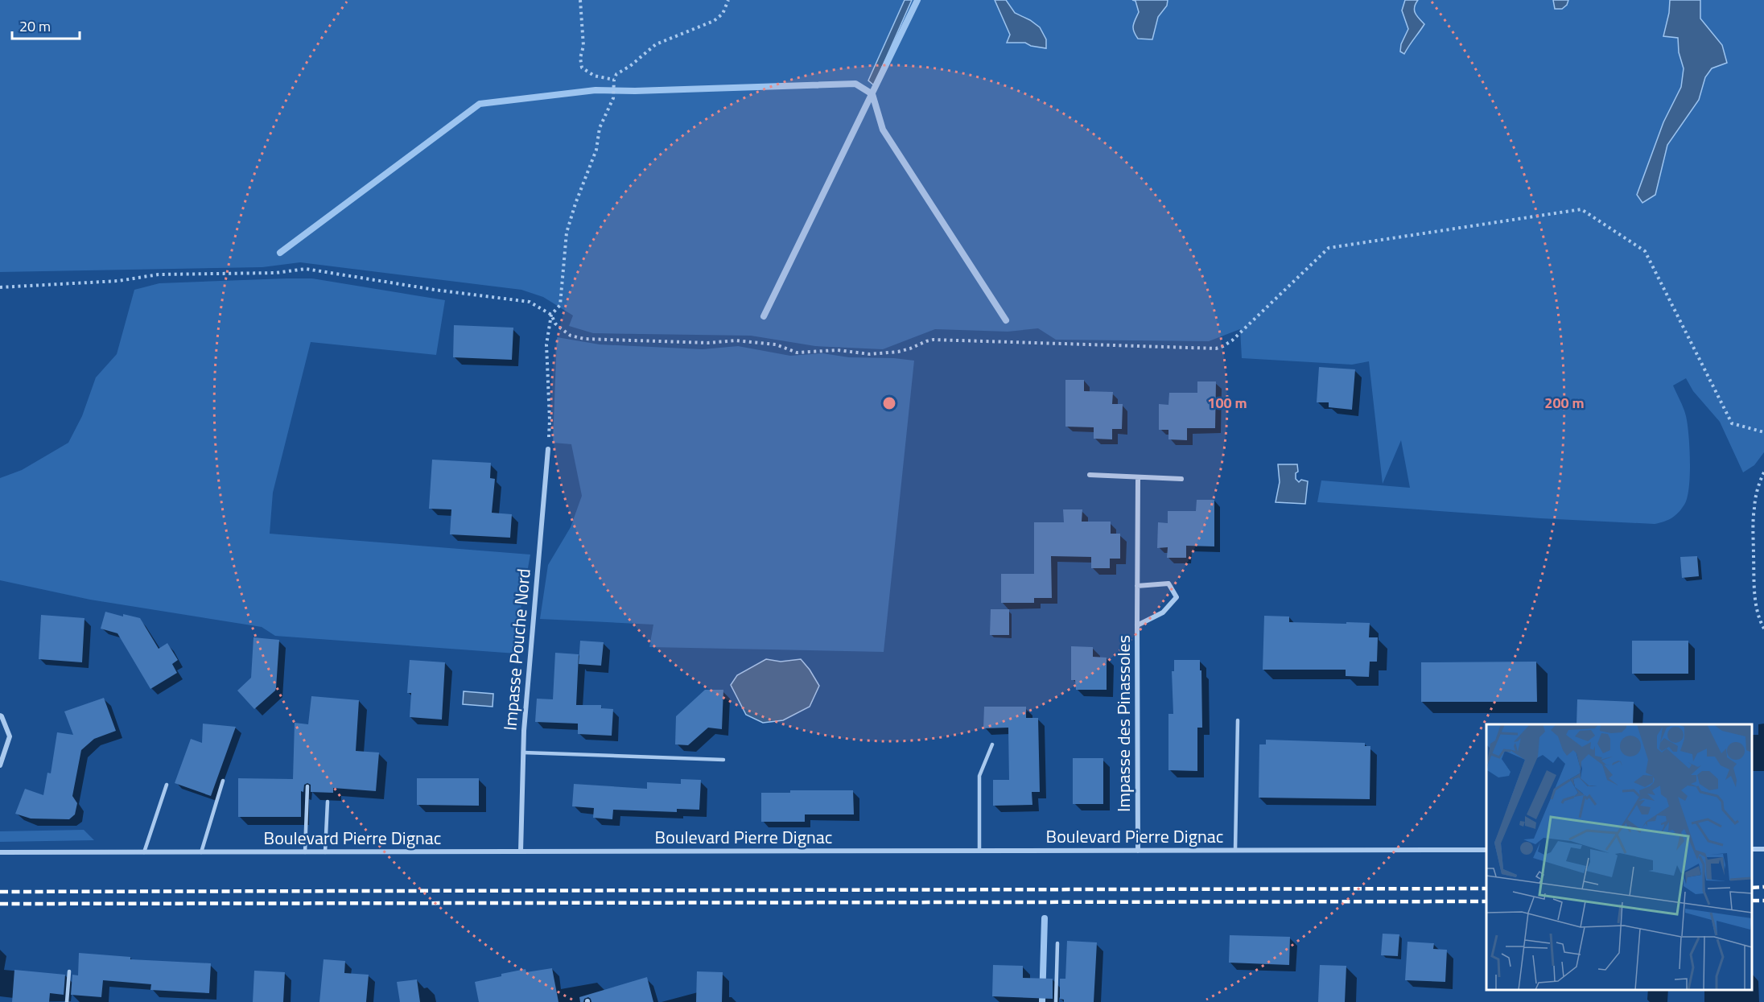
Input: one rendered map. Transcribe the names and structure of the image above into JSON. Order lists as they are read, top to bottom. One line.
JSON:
{"streets":{"street":["Impasse Pouche Nord","Impasse des Pinassoles","Boulevard Pierre Dignac"]},"crossings":[["Impasse Pouche Nord","Boulevard Pierre Dignac"],["Impasse des Pinassoles","Boulevard Pierre Dignac"]],"scale_bar":"20 m","rings":["100 m","200 m"]}
